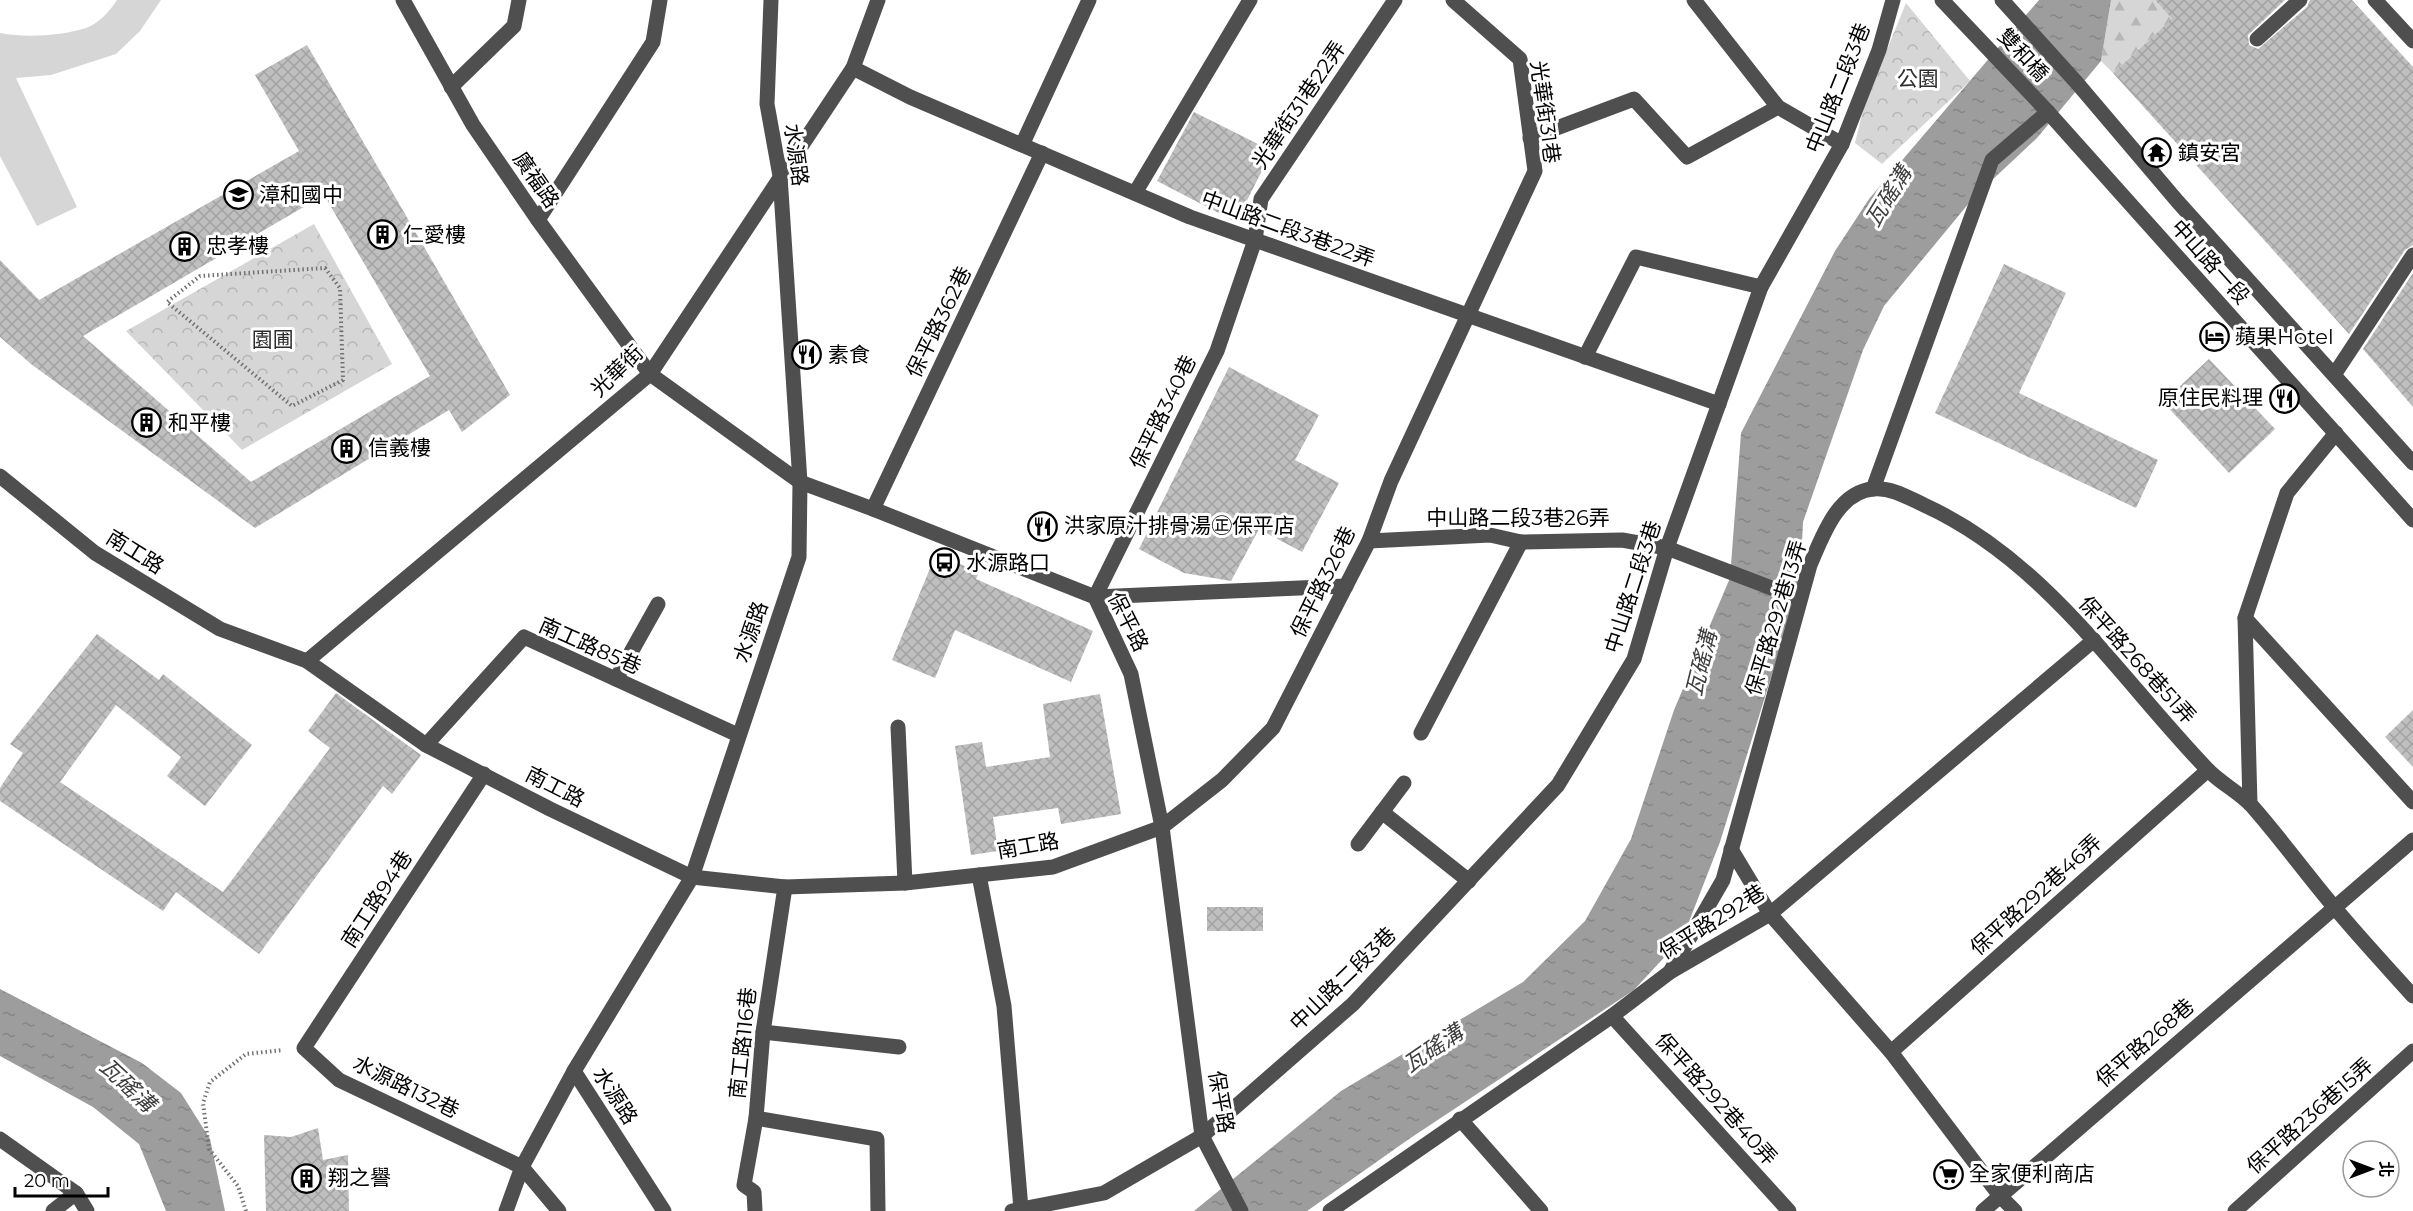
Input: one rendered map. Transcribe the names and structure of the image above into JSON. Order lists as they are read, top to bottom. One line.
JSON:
{"streets":{"street":["雙和橋","中山路二段3巷","光華街31巷22弄","光華街31巷","水源路","廣福路","中山路二段3巷22弄","中山路一段","保平路362巷","光華街","保平路340巷","中山路二段3巷26弄","南工路","保平路326巷","保平路292巷13弄","保平路","南工路85巷","保平路268巷51弄","保平路292巷46弄","南工路94巷","保平路292巷","南工路116巷","保平路268巷","水源路132巷","保平路292巷40弄","保平路236巷15弄"]},"crossings":[["雙和橋","中山路一段"],["中山路二段3巷","中山路二段3巷22弄"],["中山路二段3巷","中山路二段3巷26弄"],["中山路二段3巷","保平路"],["光華街31巷22弄","中山路二段3巷22弄"],["光華街31巷22弄","保平路340巷"],["光華街31巷","中山路二段3巷22弄"],["光華街31巷","保平路326巷"],["水源路","光華街"],["水源路","南工路"],["水源路","保平路"],["水源路","南工路85巷"],["廣福路","光華街"],["廣福路","保平路"],["中山路二段3巷22弄","保平路362巷"],["中山路二段3巷22弄","光華街"],["中山路二段3巷22弄","保平路340巷"],["中山路二段3巷22弄","保平路326巷"],["保平路362巷","保平路"],["光華街","南工路"],["光華街","保平路"],["保平路340巷","保平路"],["中山路二段3巷26弄","保平路326巷"],["中山路二段3巷26弄","保平路292巷13弄"],["南工路","保平路326巷"],["南工路","保平路"],["南工路","南工路85巷"],["南工路","南工路94巷"],["南工路","南工路116巷"],["保平路326巷","保平路"],["保平路292巷13弄","保平路268巷51弄"],["保平路292巷13弄","保平路292巷"],["保平路268巷51弄","保平路292巷46弄"],["保平路268巷51弄","保平路292巷"],["保平路268巷51弄","保平路268巷"],["南工路94巷","水源路132巷"],["保平路292巷","保平路292巷40弄"]],"water":["瓦磘溝"],"parks":["公園","園圃"],"places":{"temple":["鎮安宮"],"school or university":["漳和國中"],"building":["仁愛樓","忠孝樓","和平樓","信義樓","翔之譽"],"hotel":["蘋果Hotel"],"restaurant":["素食","原住民料理","洪家原汁排骨湯㊣保平店"],"bus stop":["水源路口"],"supermarket":["全家便利商店"]},"scale_bar":"20 m","north":"right"}
